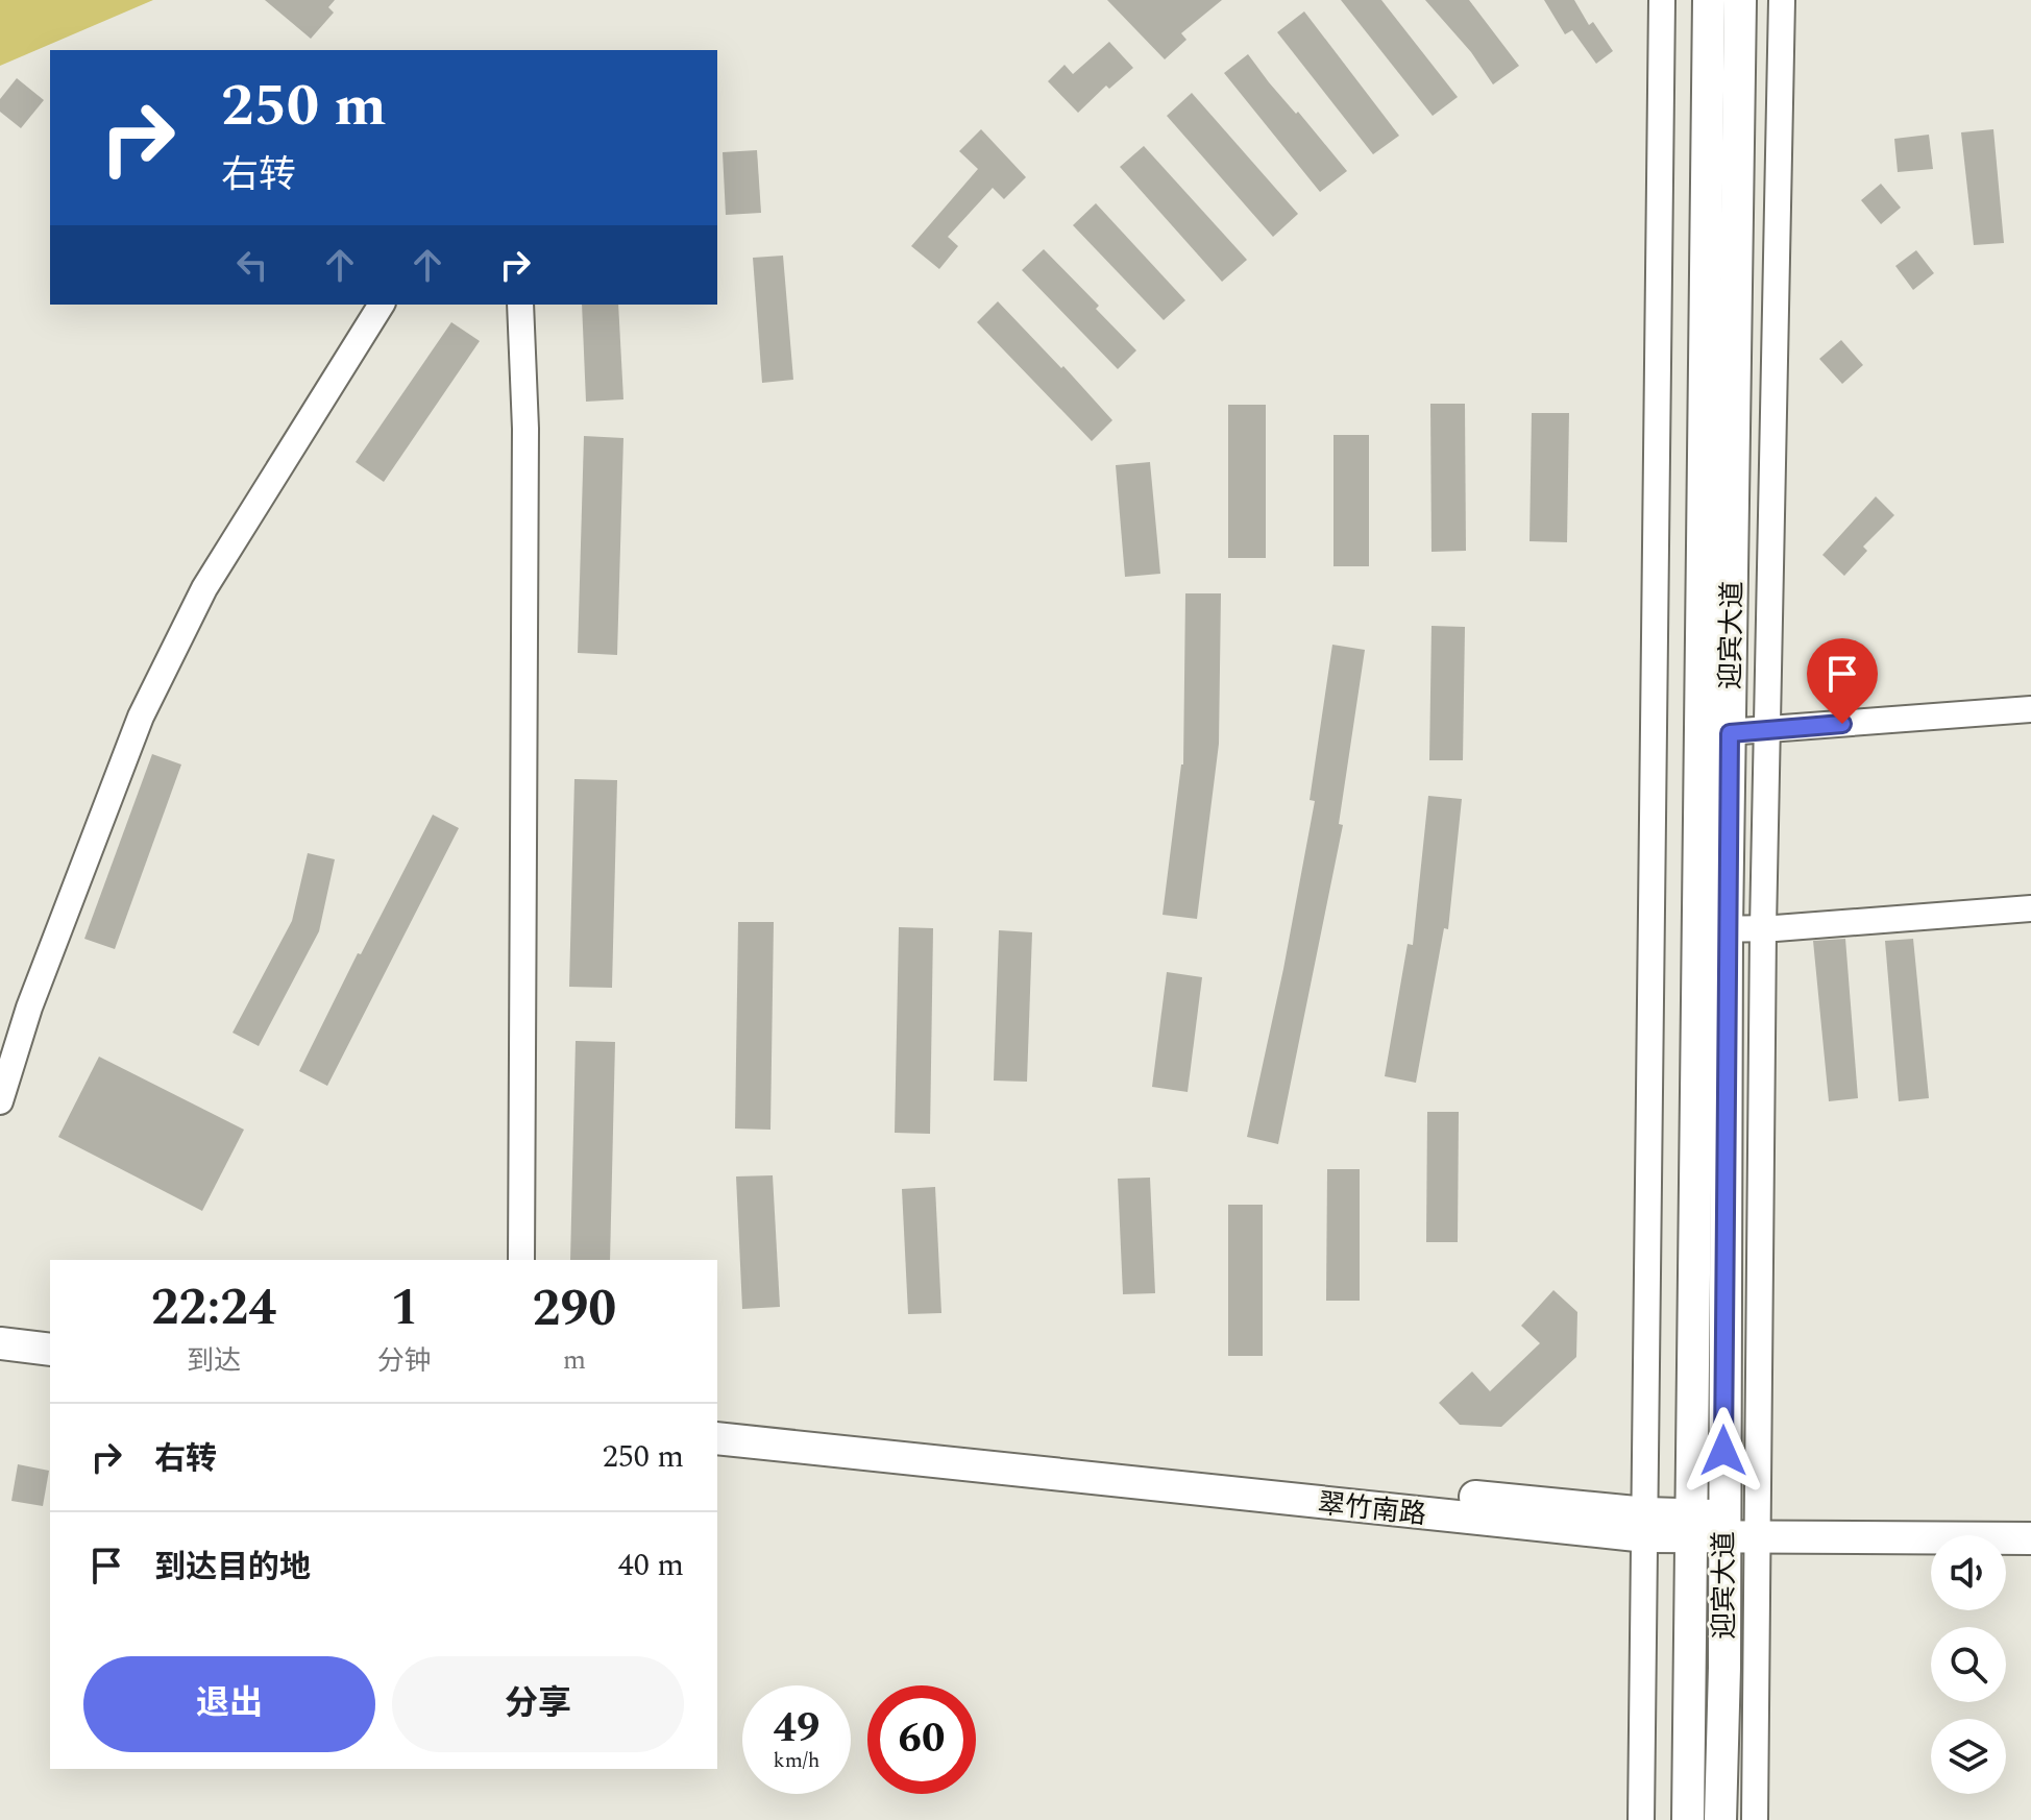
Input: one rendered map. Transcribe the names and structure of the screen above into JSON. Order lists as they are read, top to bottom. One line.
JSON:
{"streets":{"main road":["迎宾大道","翠竹南路"]},"crossings":[["迎宾大道","翠竹南路"]],"page":{"turn":["250 m","右转"],"eta":["22:24","到达","1","分钟","290","m"],"list":[{"name":"右转","value":"250 m"},{"name":"到达目的地","value":"40 m"}],"buttons":["退出","分享"],"speed":"49 km/h","limit":"60"}}
